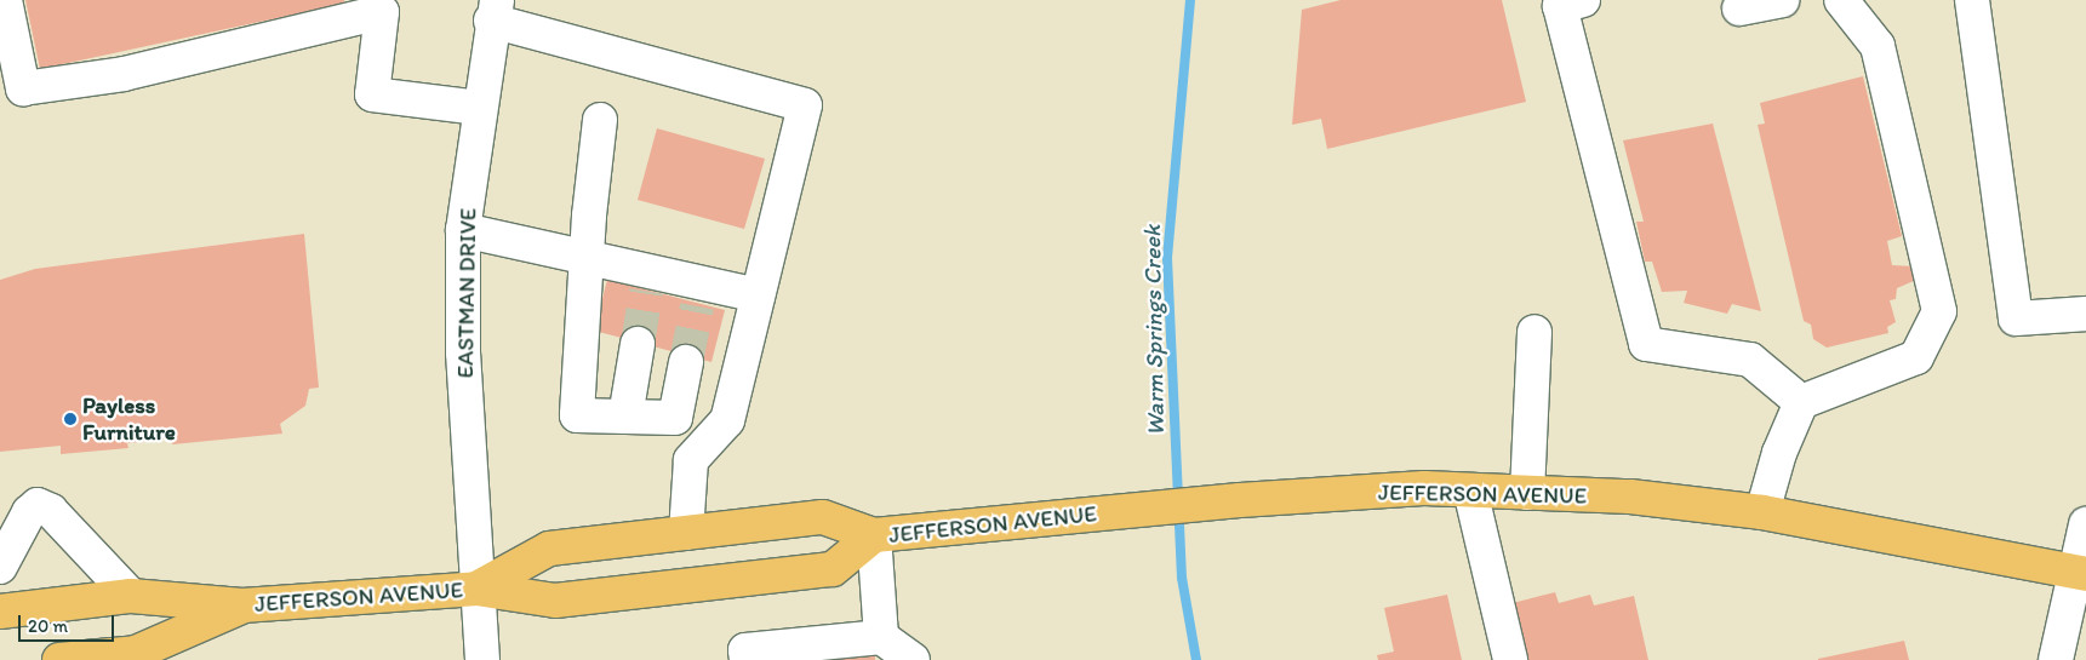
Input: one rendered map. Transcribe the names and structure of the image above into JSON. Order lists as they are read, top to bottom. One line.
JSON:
{"streets":{"main road":["JEFFERSON AVENUE"],"street":["EASTMAN DRIVE"]},"crossings":[["EASTMAN DRIVE","JEFFERSON AVENUE"]],"water":["Warm Springs Creek"],"places":["Payless Furniture"],"scale_bar":"20 m"}
